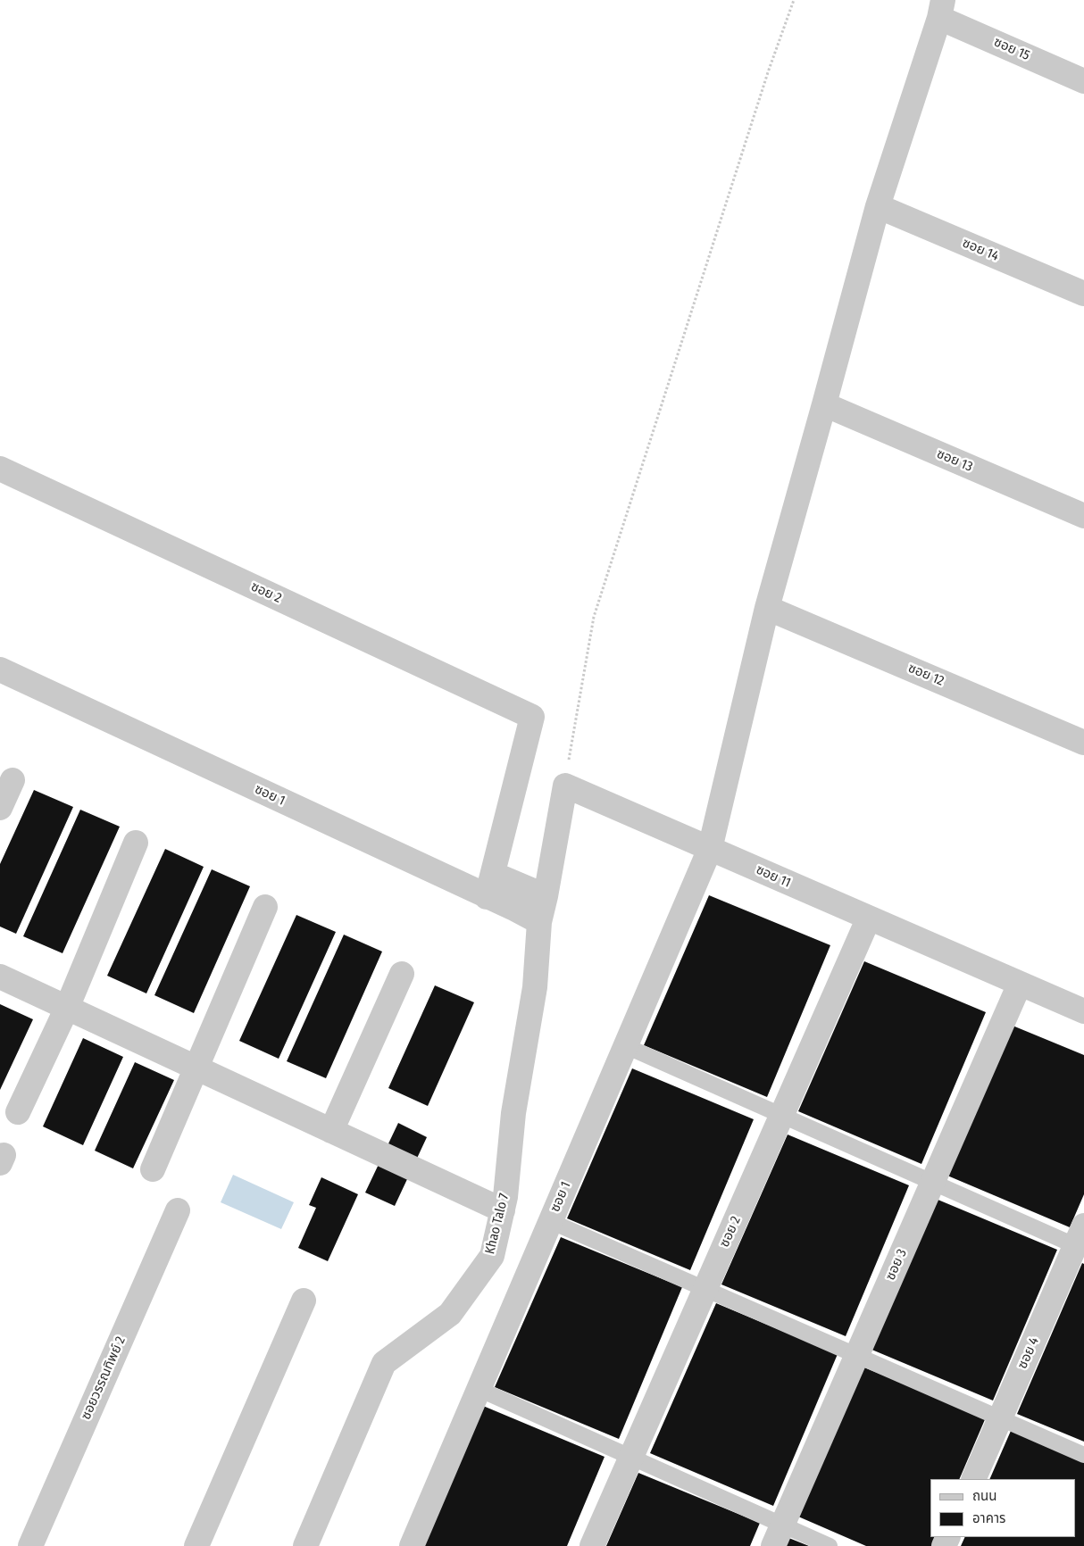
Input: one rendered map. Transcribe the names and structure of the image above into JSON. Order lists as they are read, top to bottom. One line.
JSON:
{"streets":{"street":["ซอย 15","ซอย 14","ซอย 13","ซอย 2","ซอย 12","ซอย 1","ซอย 11","Khao Talo 7","ซอย 3","ซอย 4","ซอยวรรณทิพย์ 2"]},"crossings":[["ซอย 15","ซอย 1"],["ซอย 14","ซอย 1"],["ซอย 13","ซอย 1"],["ซอย 2","ซอย 1"],["ซอย 2","ซอย 11"],["ซอย 12","ซอย 1"],["ซอย 1","ซอย 11"],["ซอย 1","Khao Talo 7"],["ซอย 11","ซอย 3"]],"legend":["ถนน","อาคาร"]}
